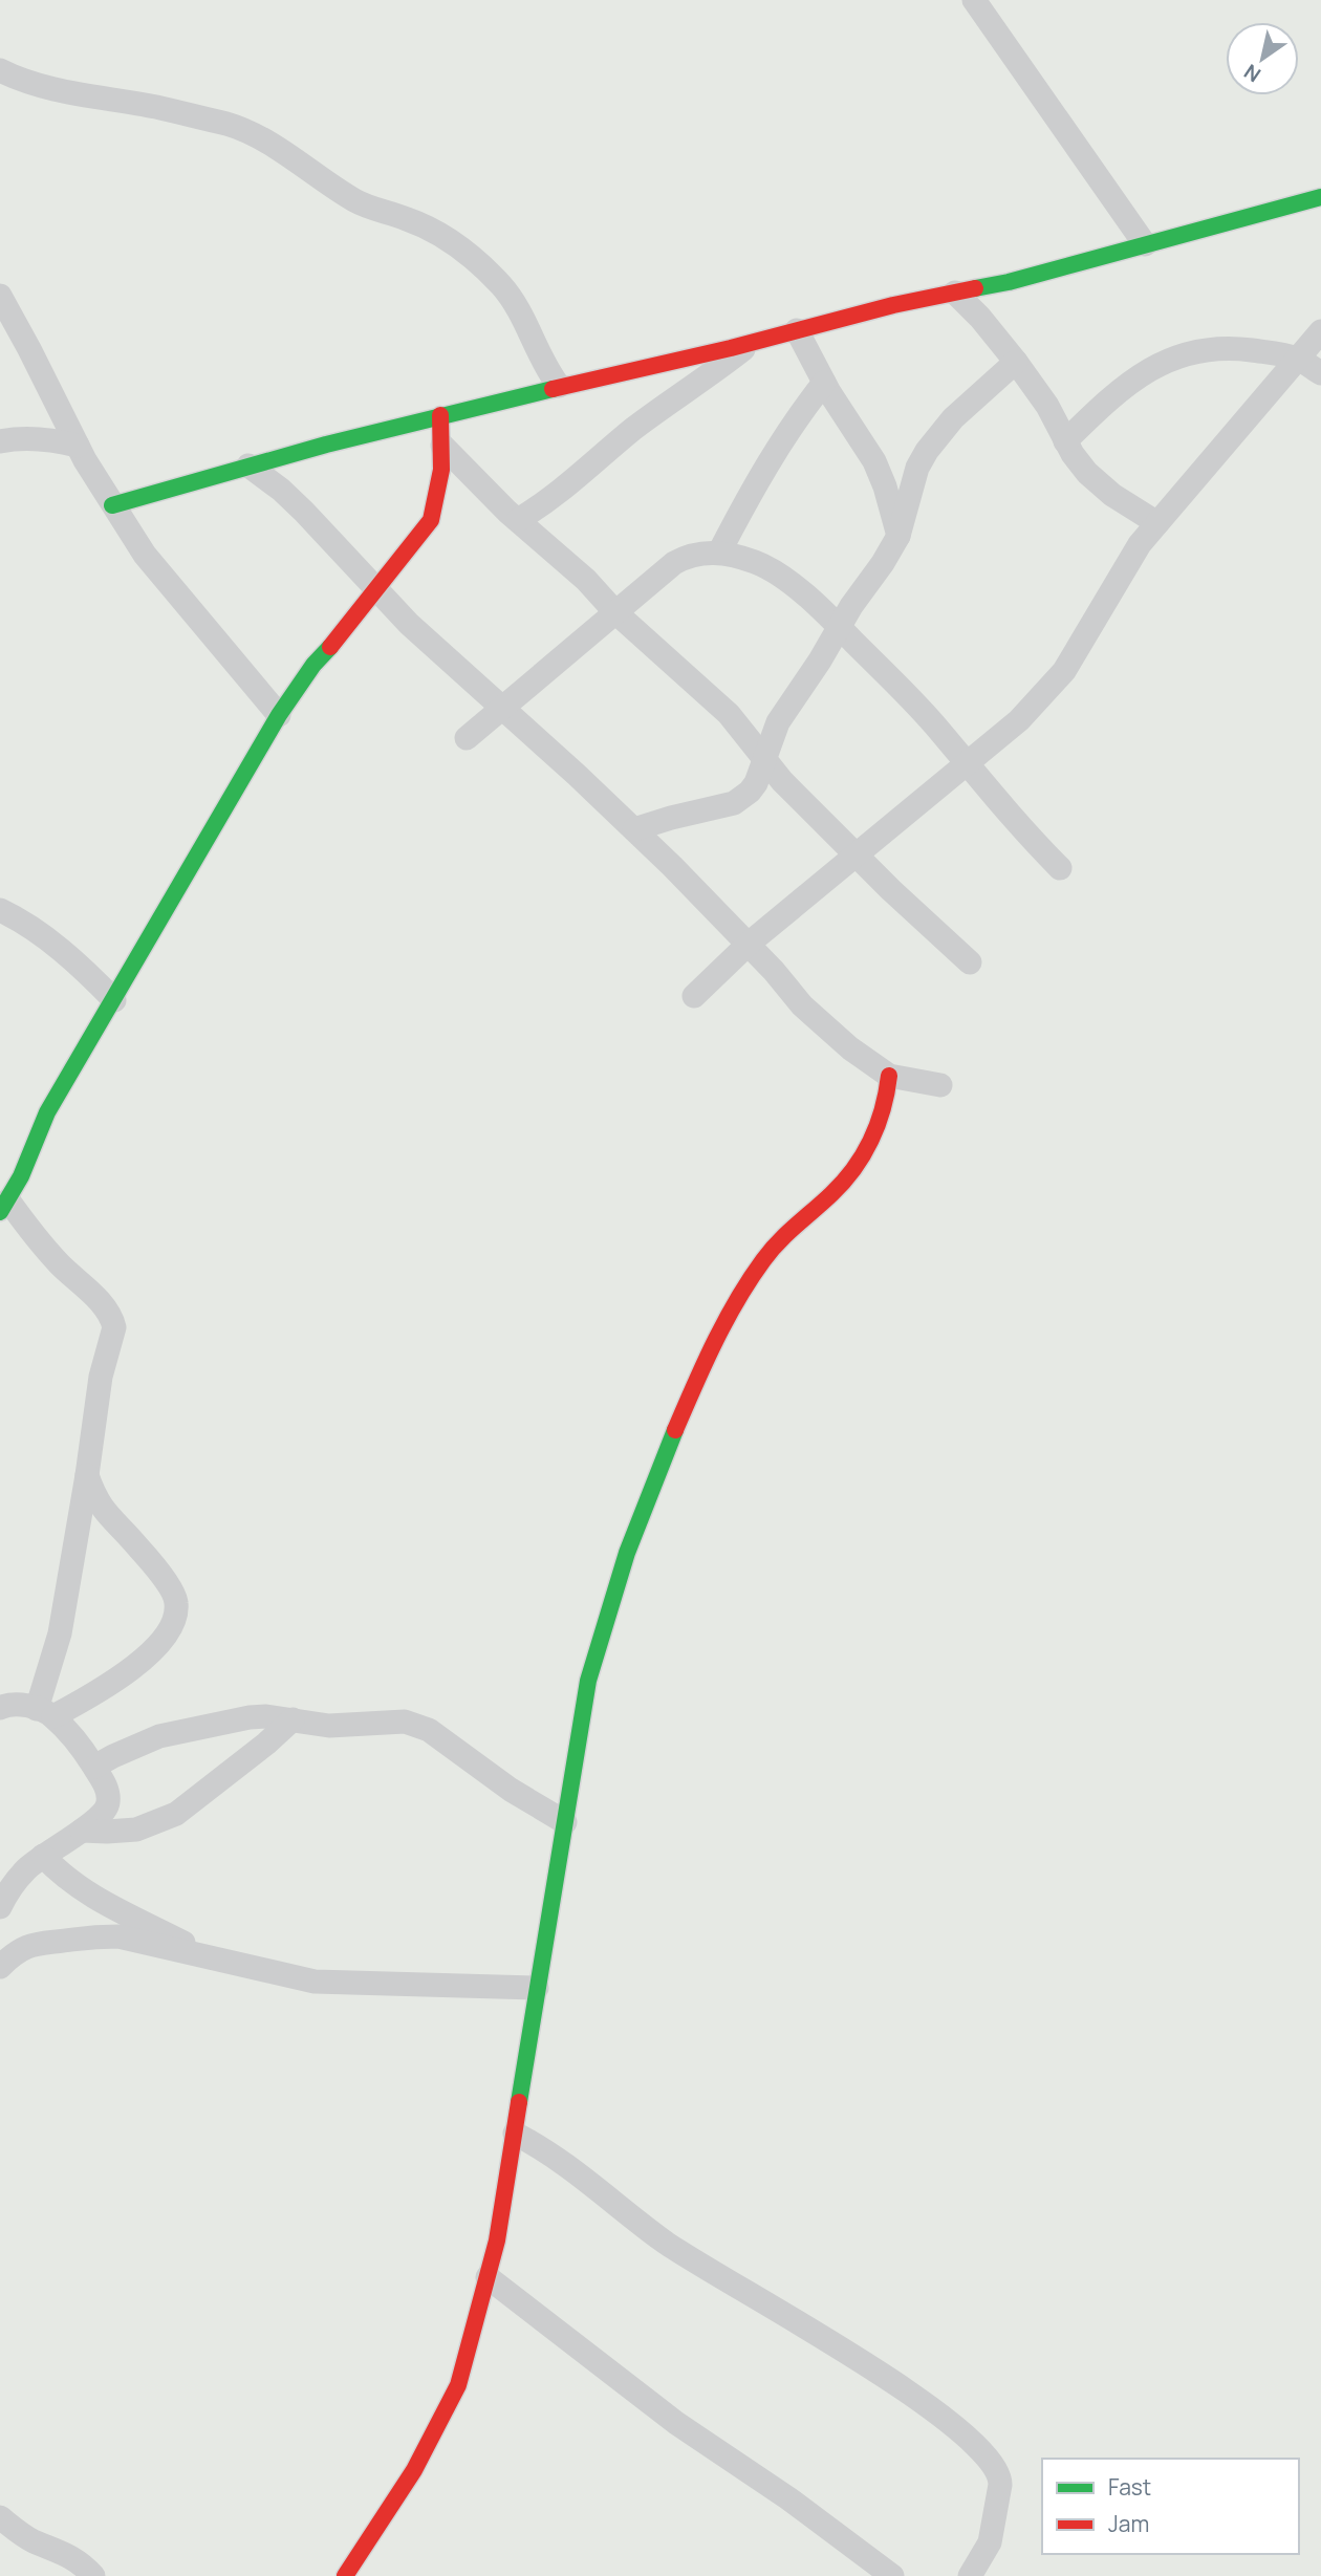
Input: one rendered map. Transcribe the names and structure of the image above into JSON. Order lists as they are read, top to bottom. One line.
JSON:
{"legend":["Fast","Jam"],"north":"bottom left"}
